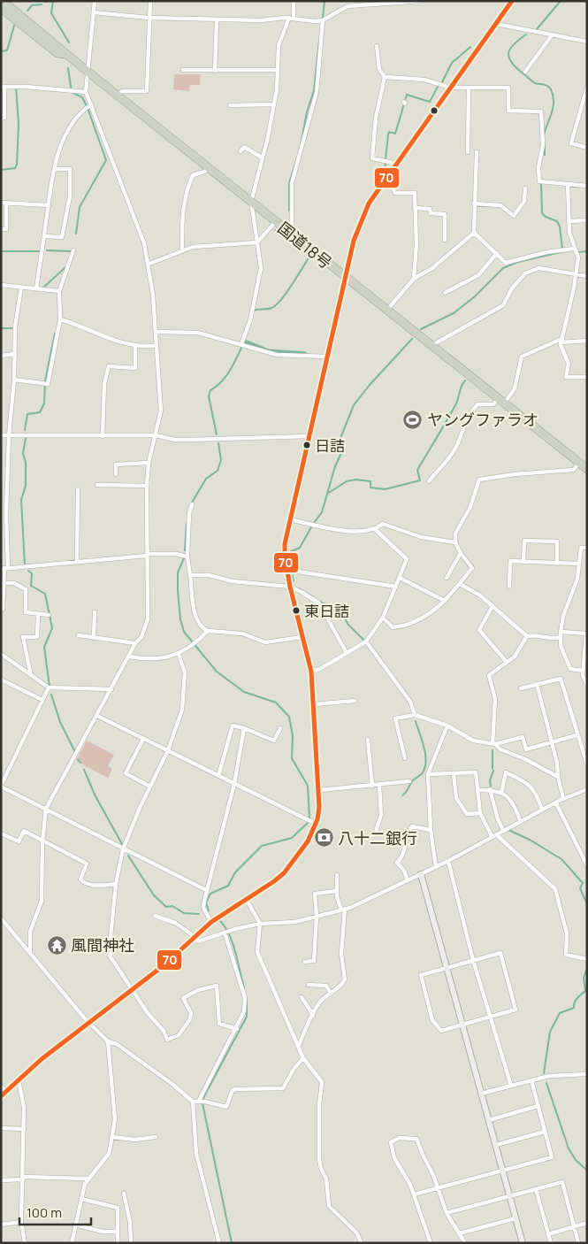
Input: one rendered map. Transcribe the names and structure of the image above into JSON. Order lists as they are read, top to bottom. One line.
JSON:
{"streets":{"highway":["国道18号"]},"places":{"sports":["ヤングファラオ"],"other":["日詰","東日詰"],"bank":["八十二銀行"],"temple":["風間神社"]},"lines":["transit line 70"],"scale_bar":"100 m"}
